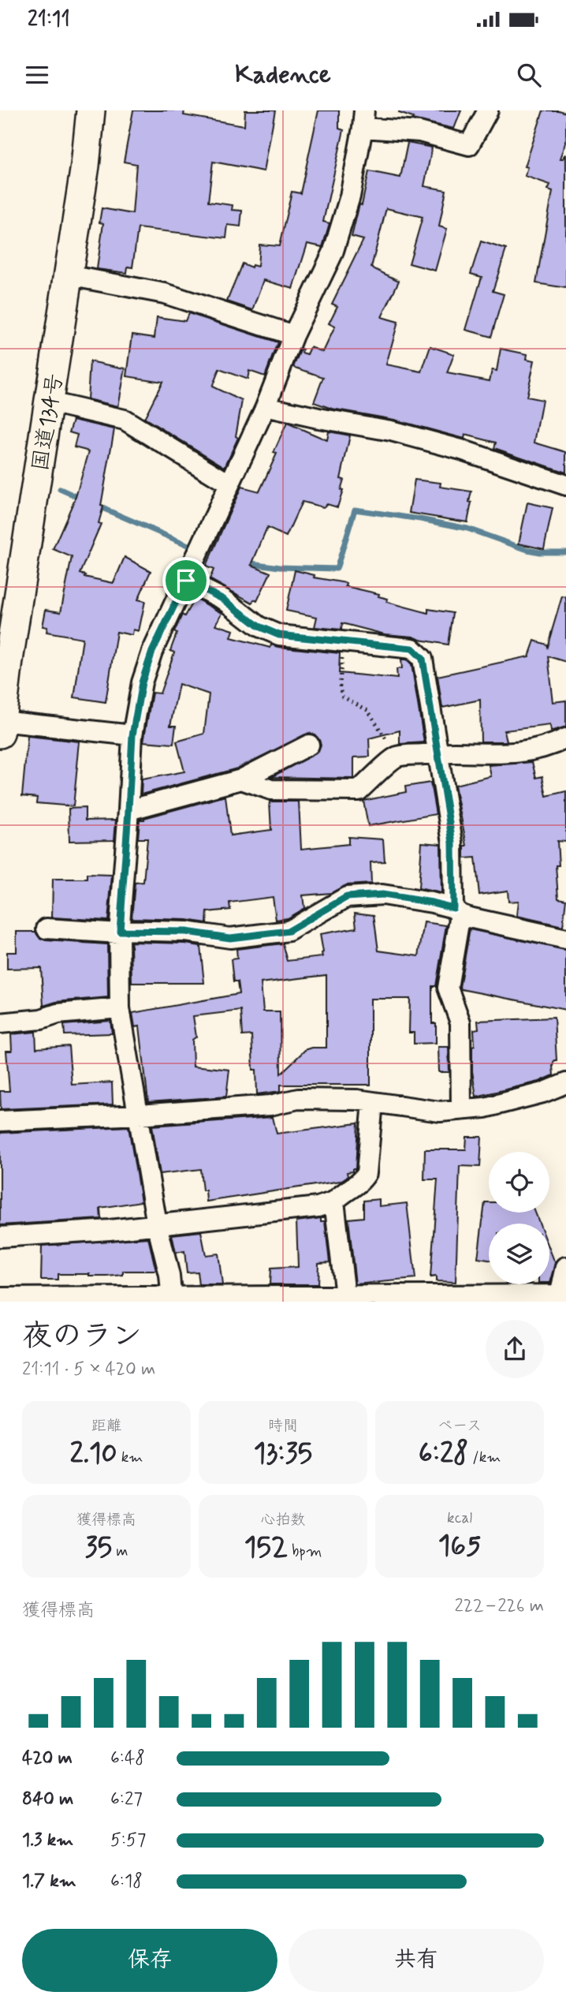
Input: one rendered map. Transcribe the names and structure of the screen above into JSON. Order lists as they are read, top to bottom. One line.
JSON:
{"streets":{"highway":["国道134号"]},"page":{"status":"21:11","header":"Kadence","heading":["夜のラン","21:11 · 5 × 420 m"],"stats":[["距離","2.10 km"],["時間","13:35"],["ペース","6:28 /km"],["獲得標高","35 m"],["心拍数","152 bpm"],["kcal","165"]],"chart":["獲得標高","222–226 m"],"list":[{"name":"420 m","note":"6:48"},{"name":"840 m","note":"6:27"},{"name":"1.3 km","note":"5:57"},{"name":"1.7 km","note":"6:18"}],"buttons":["保存","共有"]}}
